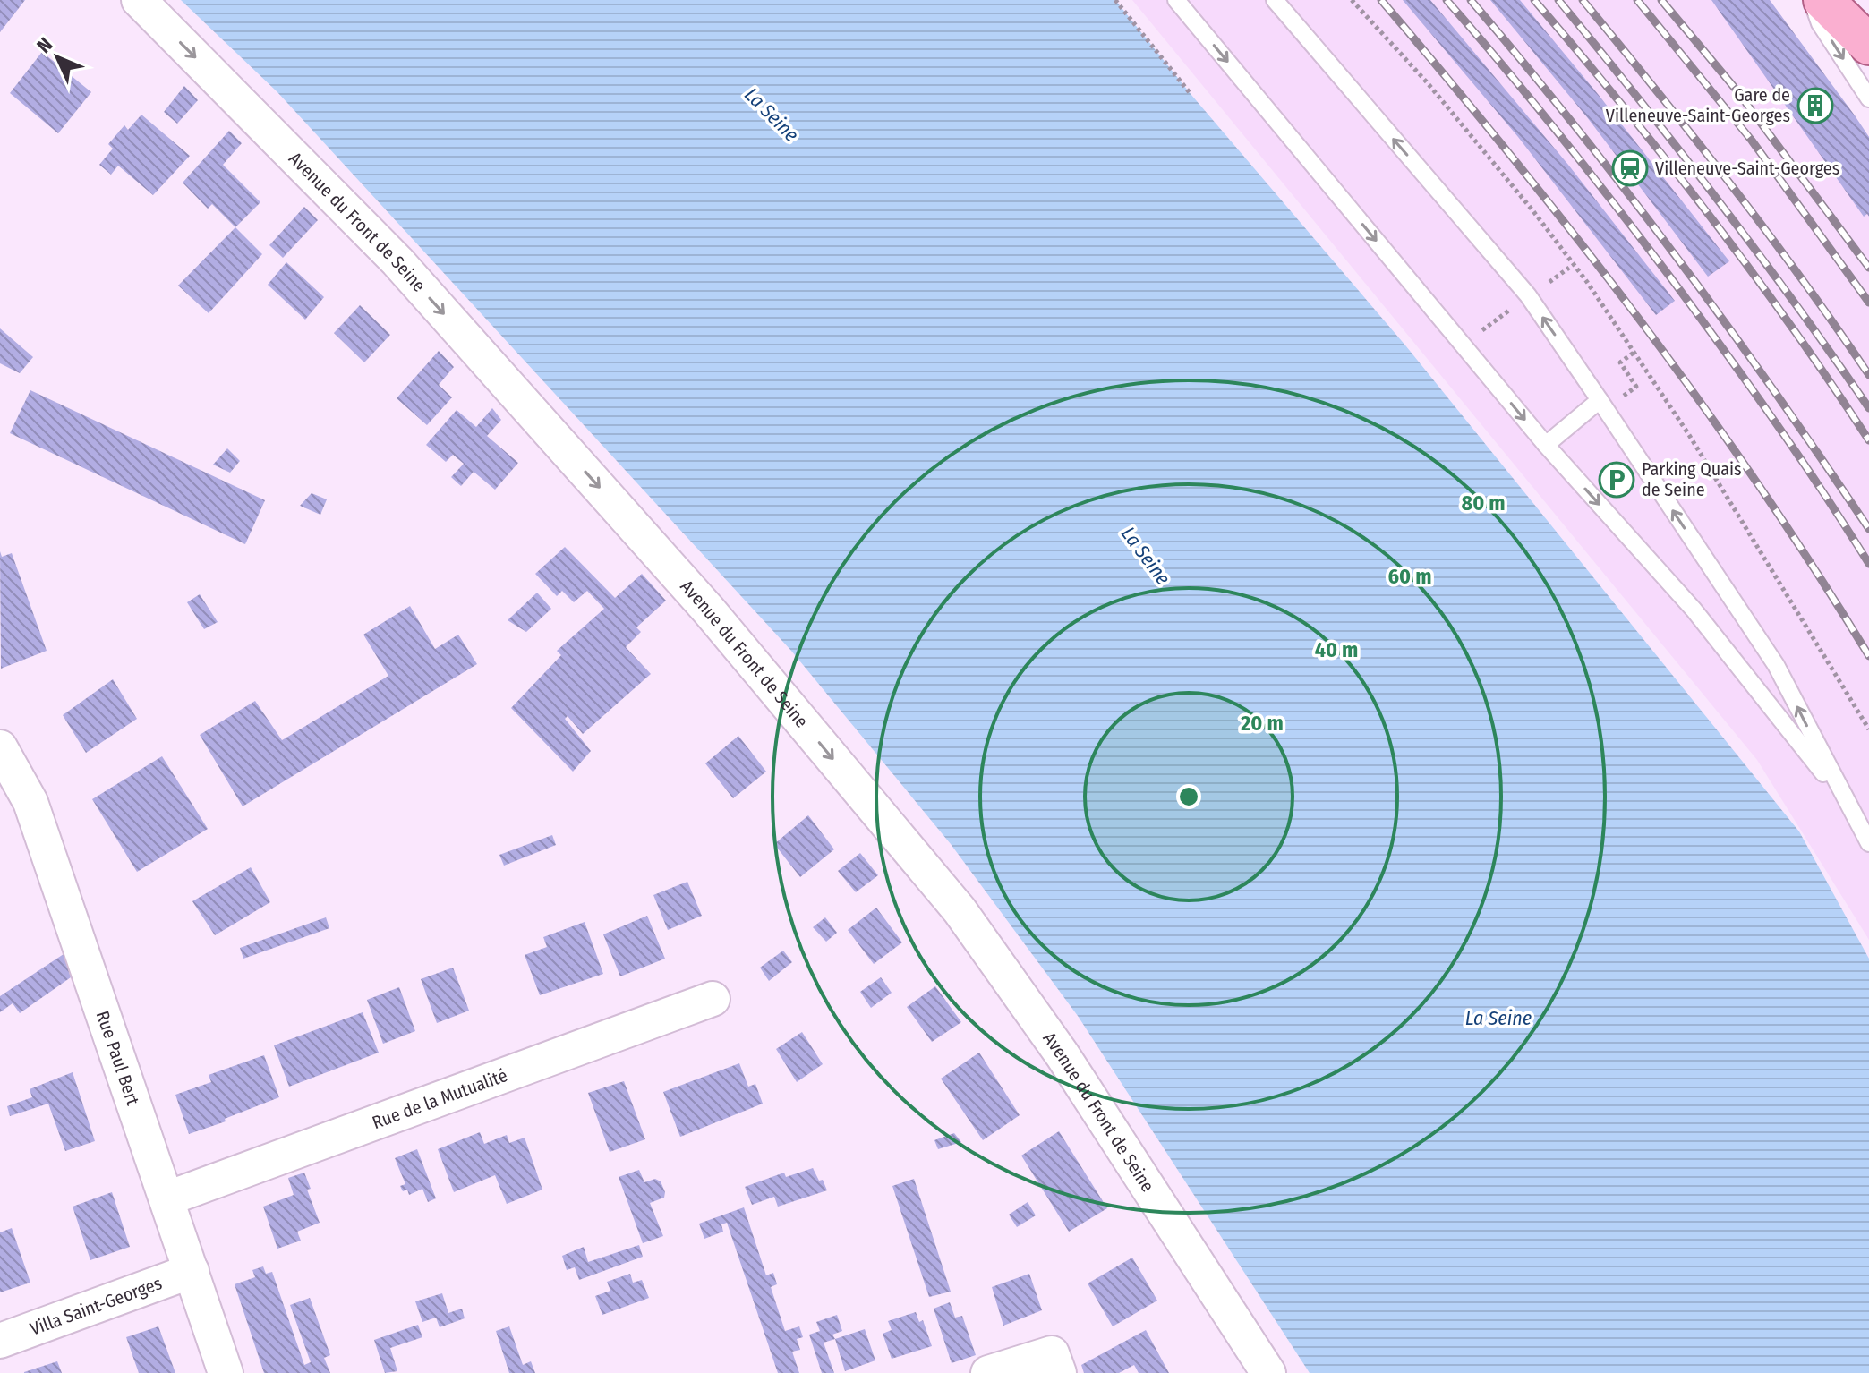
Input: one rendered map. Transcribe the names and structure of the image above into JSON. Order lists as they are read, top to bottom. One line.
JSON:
{"streets":{"street":["Avenue du Front de Seine","Rue Paul Bert","Rue de la Mutualité","Villa Saint-Georges"]},"crossings":[["Rue Paul Bert","Rue de la Mutualité"],["Rue Paul Bert","Villa Saint-Georges"]],"one_way":["Avenue du Front de Seine"],"water":["La Seine"],"places":{"building":["Gare de Villeneuve-Saint-Georges"],"station":["Villeneuve-Saint-Georges"],"parking":["Parking Quais de Seine"]},"north":"top left","rings":["80 m","60 m","40 m","20 m"]}
